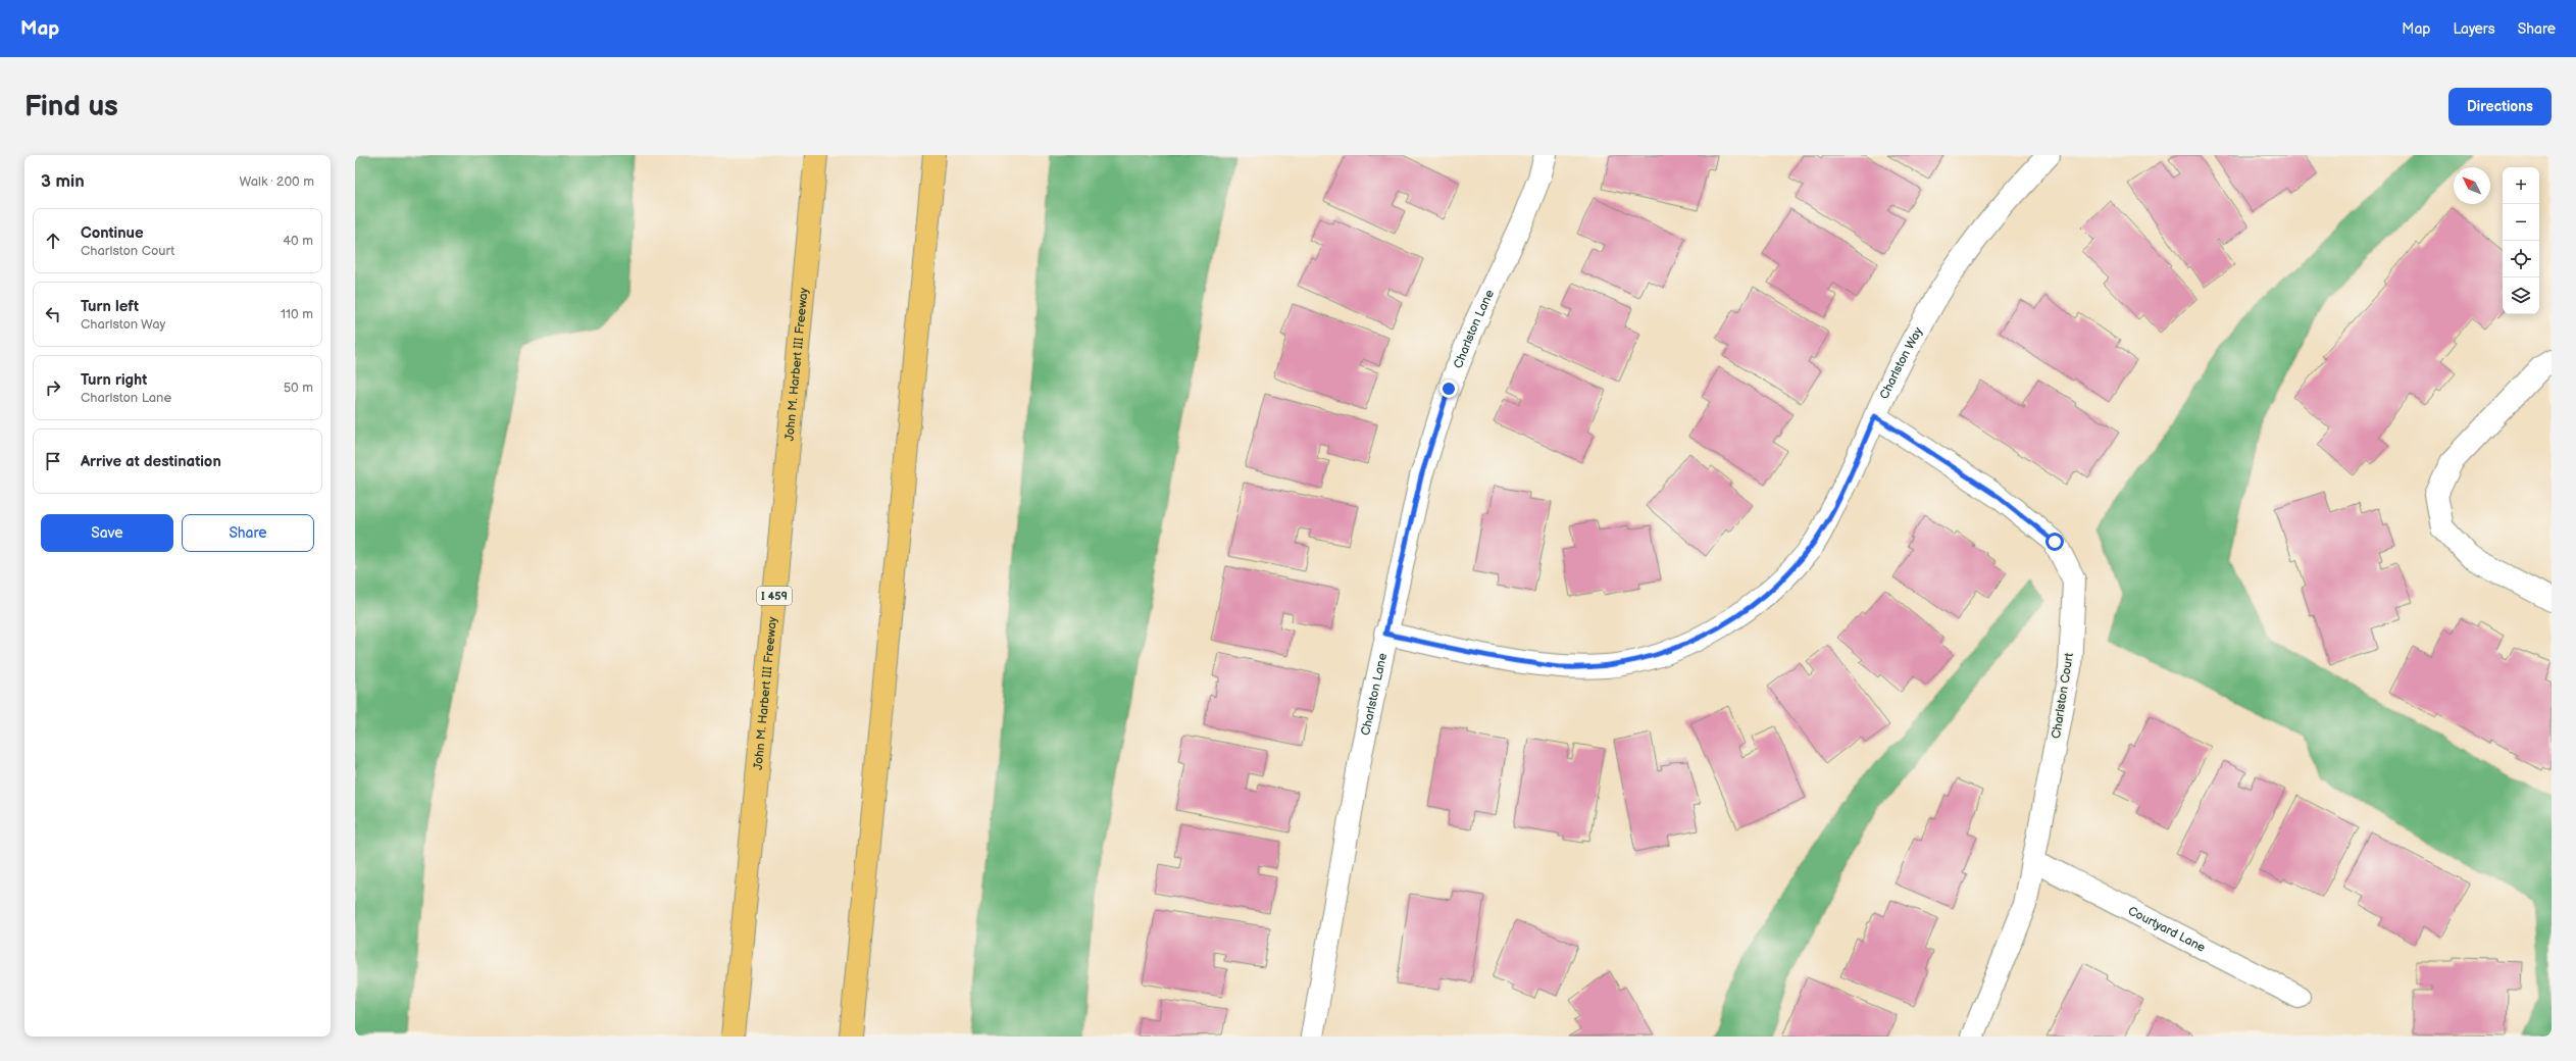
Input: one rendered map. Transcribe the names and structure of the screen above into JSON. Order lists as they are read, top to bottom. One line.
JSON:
{"streets":{"highway":["John M. Harbert III Freeway","I 459"],"street":["Charlston Lane","Charlston Way","Charlston Court","Courtyard Lane"]},"crossings":[["Charlston Lane","Charlston Way"],["Charlston Way","Charlston Court"],["Charlston Court","Courtyard Lane"]],"north":"top left","page":{"header":"Map","nav":["Map","Layers","Share"],"buttons":["Directions",["Save","Share"]],"title":"Find us","heading":["3 min","Walk · 200 m"],"map_buttons":["+","−"],"list":[["Continue","Charlston Court","40 m"],["Turn left","Charlston Way","110 m"],["Turn right","Charlston Lane","50 m"],"Arrive at destination"]}}
